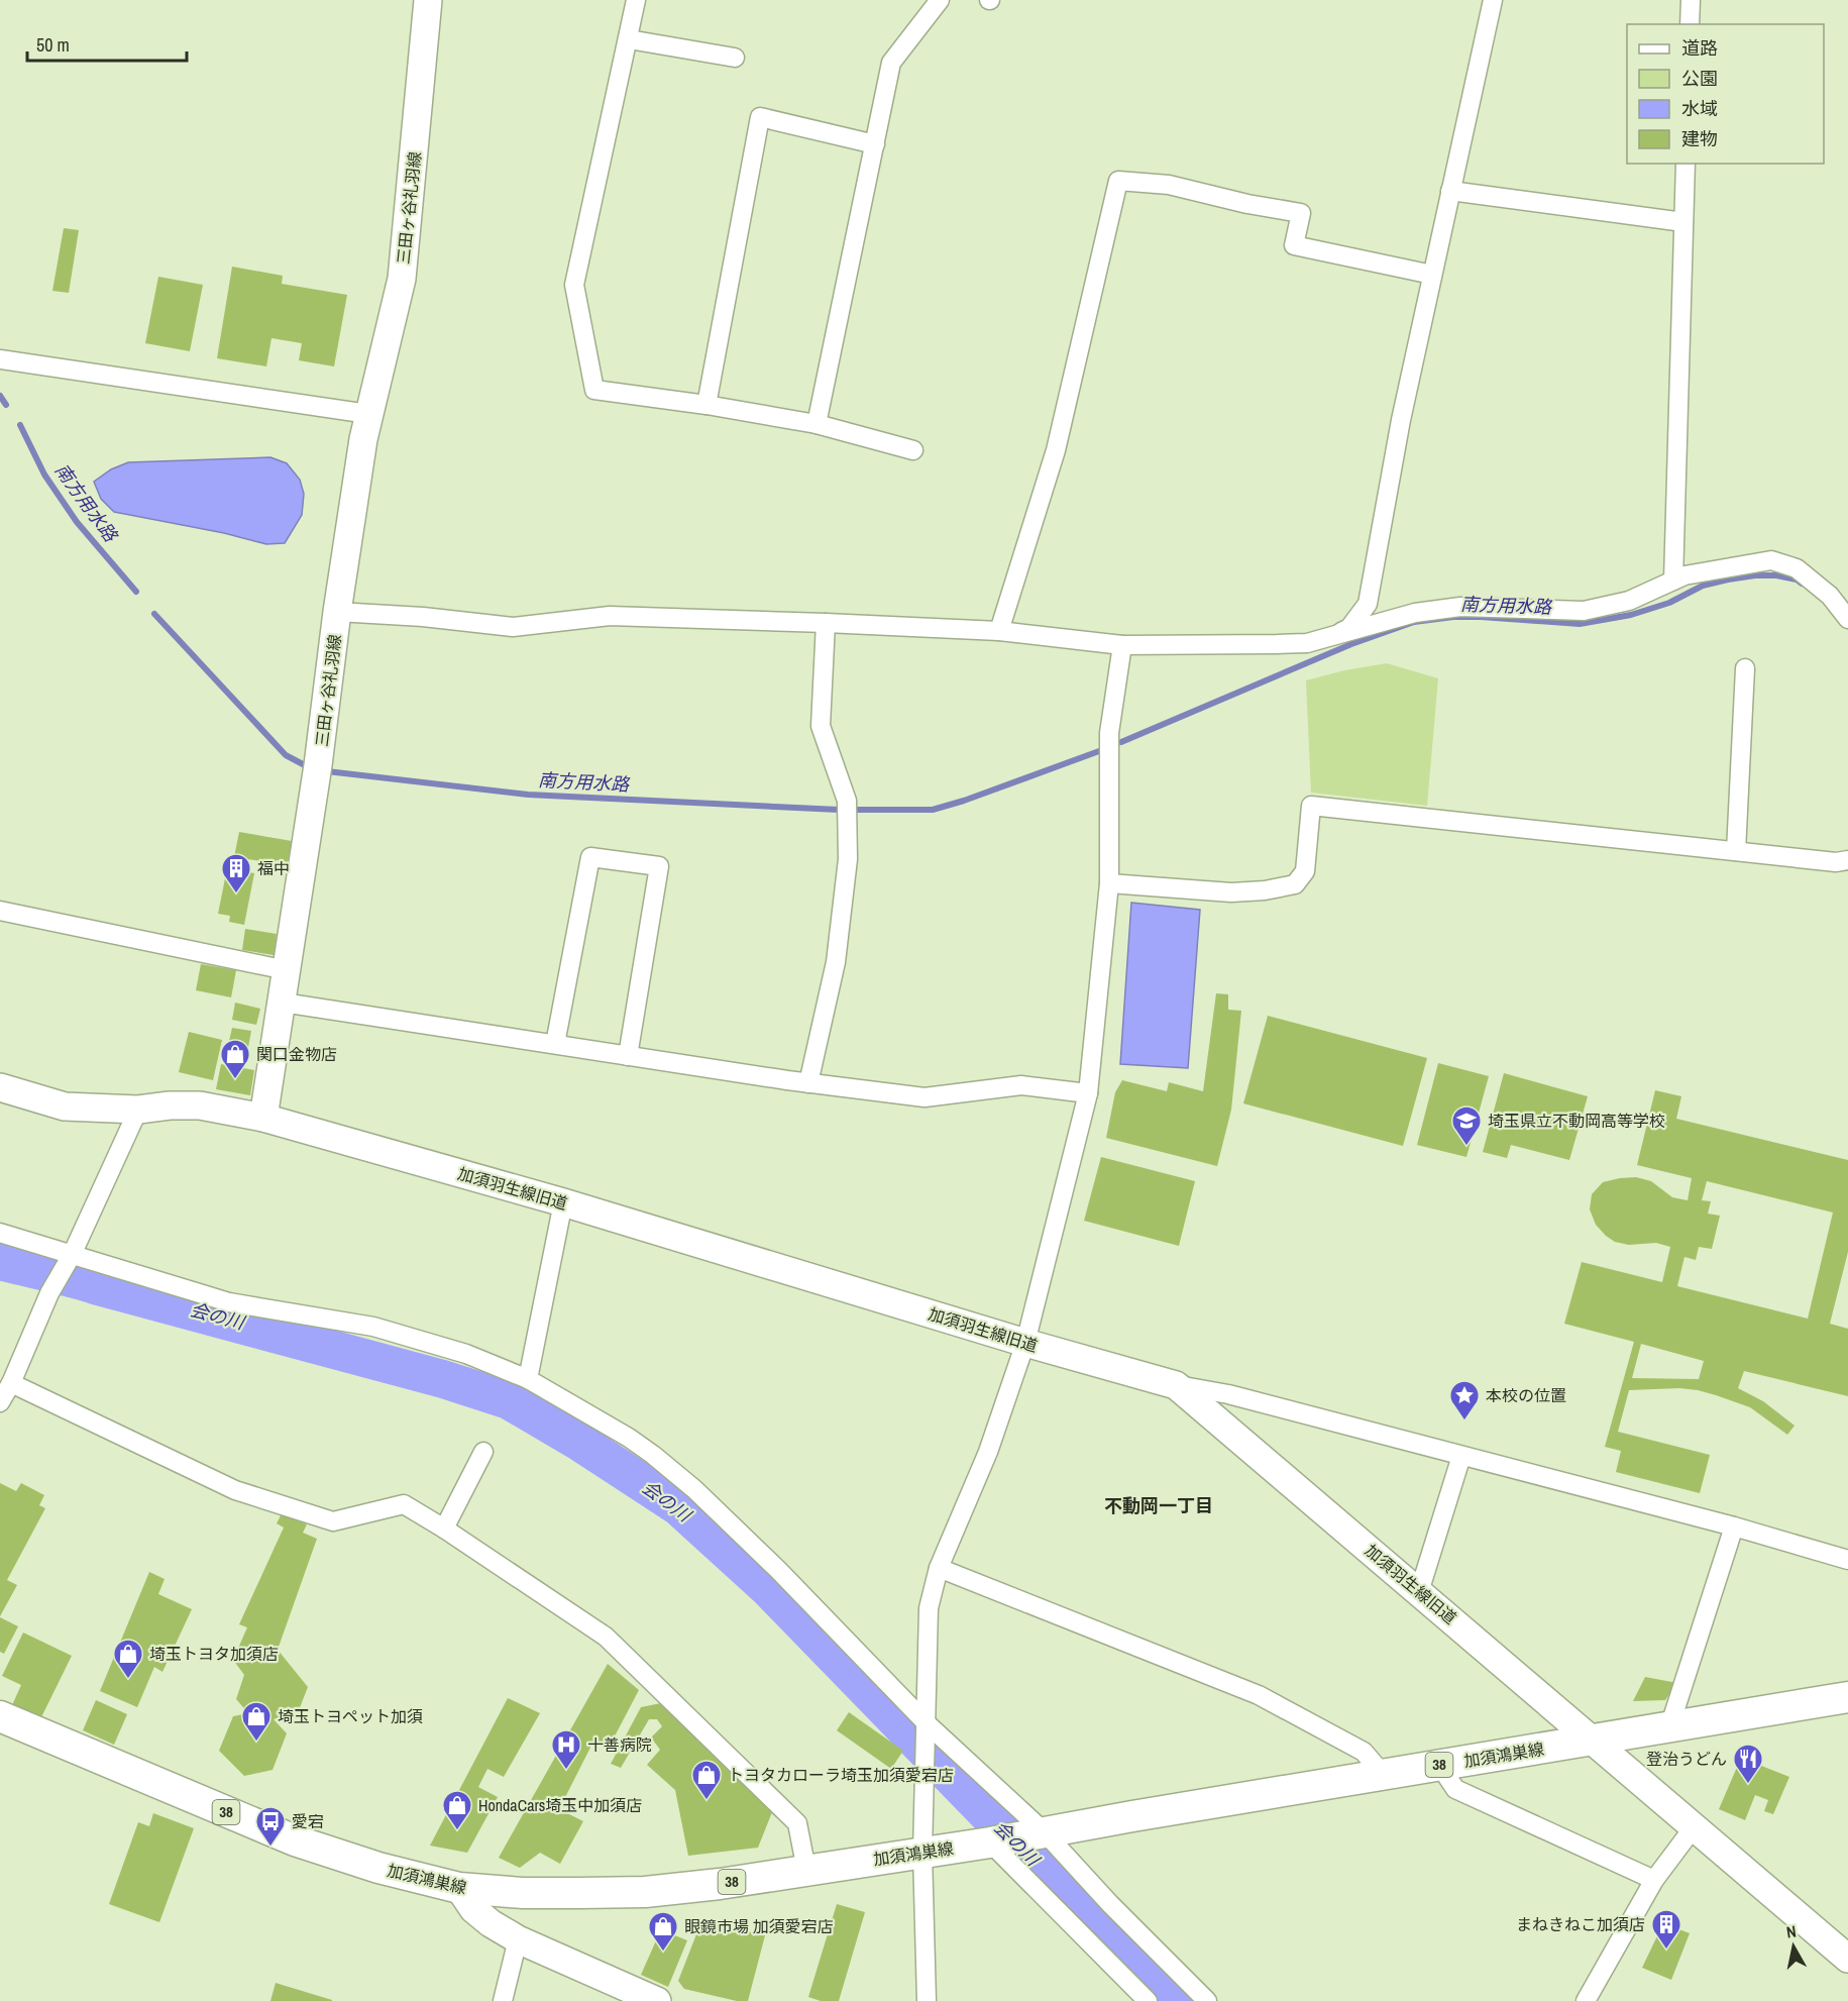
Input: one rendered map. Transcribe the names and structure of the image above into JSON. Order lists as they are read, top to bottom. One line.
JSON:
{"streets":{"main road":["加須鴻巣線","38"],"street":["三田ヶ谷礼羽線","加須羽生線旧道"]},"crossings":[["三田ヶ谷礼羽線","加須羽生線旧道"],["加須羽生線旧道","加須鴻巣線"]],"districts":["不動岡一丁目"],"water":["南方用水路","会の川"],"places":{"building":["福中","まねきねこ加須店"],"shop":["関口金物店","埼玉トヨタ加須店","埼玉トヨペット加須","トヨタカローラ埼玉加須愛宕店","HondaCars埼玉中加須店","眼鏡市場 加須愛宕店"],"school or university":["埼玉県立不動岡高等学校"],"place":["本校の位置"],"hospital":["十善病院"],"restaurant":["登治うどん"],"bus stop":["愛宕"]},"legend":["道路","公園","水域","建物"],"scale_bar":"50 m","north":"top"}
